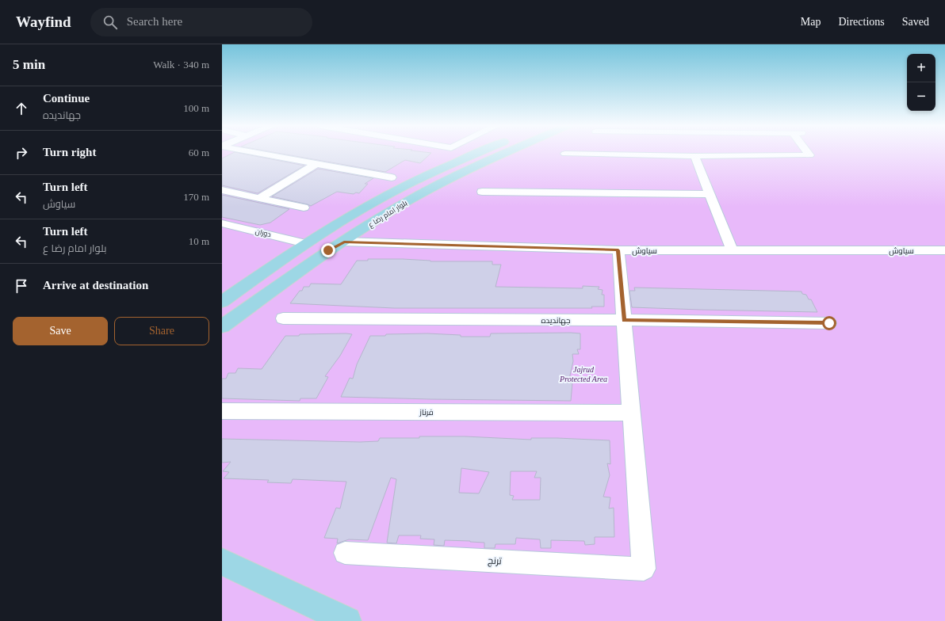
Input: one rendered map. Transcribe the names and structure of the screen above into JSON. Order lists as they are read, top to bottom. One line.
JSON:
{"streets":{"main road":["بلوار امام رضا ع"],"street":["دوران","سیاوش","جهاندیده","فرناز","ترنج"]},"crossings":[["بلوار امام رضا ع","دوران"],["بلوار امام رضا ع","سیاوش"],["فرناز","ترنج"]],"parks":["Jajrud Protected Area"],"page":{"header":"Wayfind","search":"Search here","nav":["Map","Directions","Saved"],"heading":["5 min","Walk · 340 m"],"map_buttons":["+","−"],"list":[["Continue","جهاندیده","100 m"],["Turn right","60 m"],["Turn left","سیاوش","170 m"],["Turn left","بلوار امام رضا ع","10 m"],"Arrive at destination"],"buttons":["Save","Share"]}}
